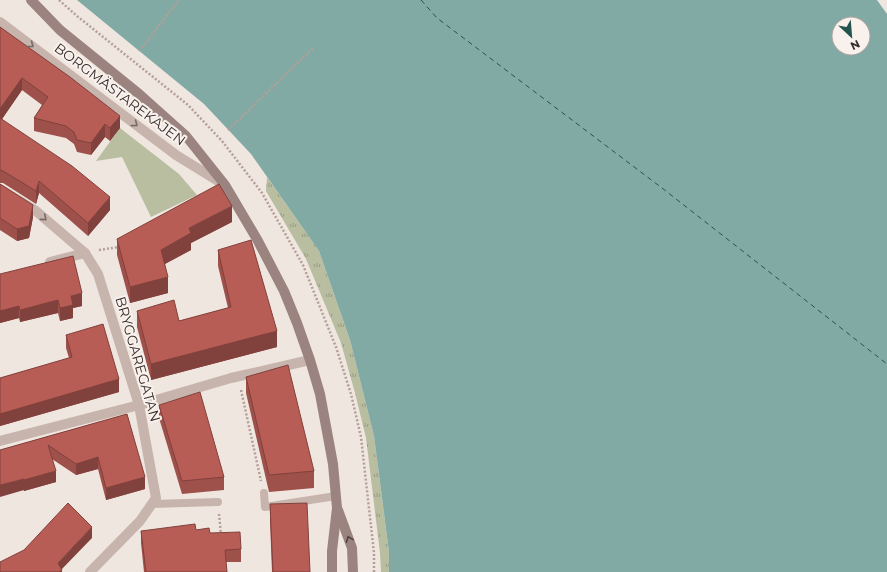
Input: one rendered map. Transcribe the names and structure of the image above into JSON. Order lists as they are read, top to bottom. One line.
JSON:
{"streets":{"main road":["BORGMÄSTAREKAJEN"],"street":["BRYGGAREGATAN"]},"north":"bottom right"}
